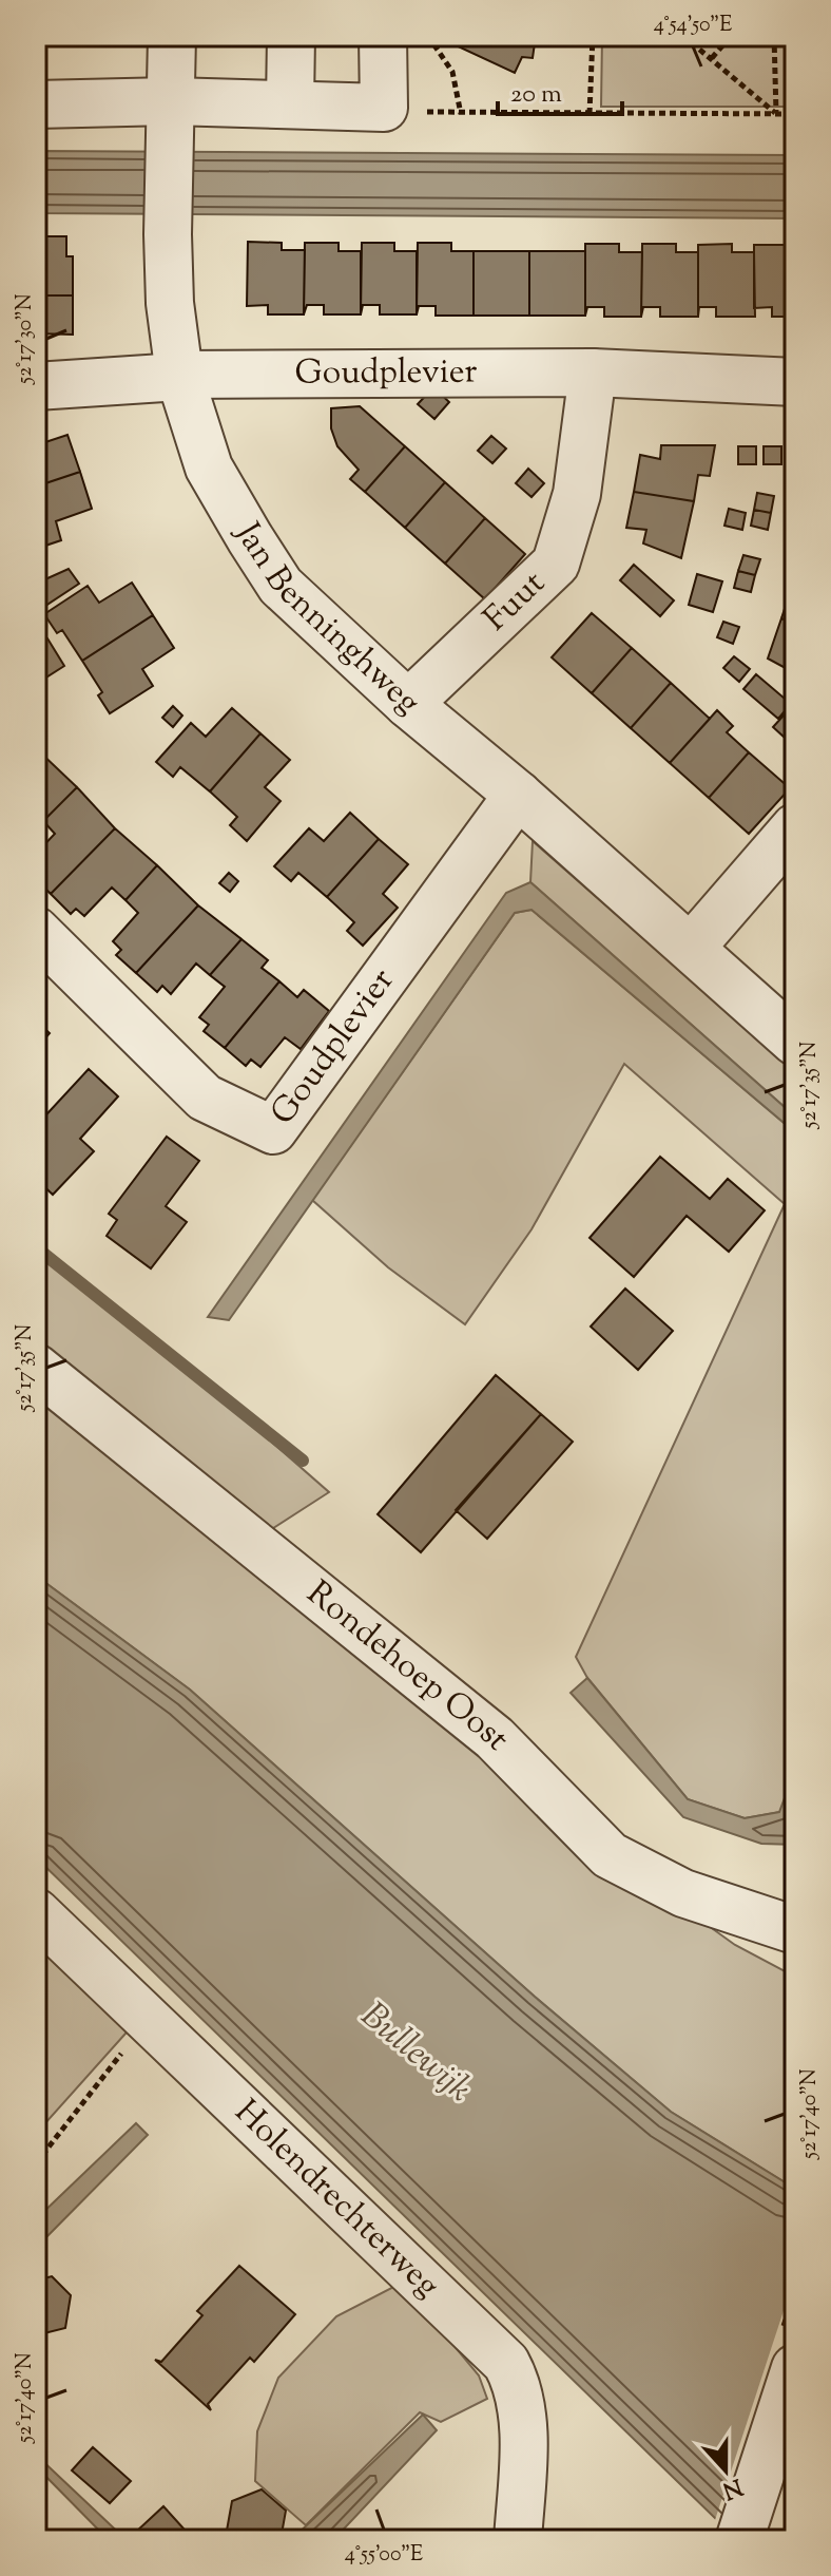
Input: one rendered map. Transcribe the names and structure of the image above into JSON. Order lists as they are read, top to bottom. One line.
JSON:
{"streets":{"street":["Goudplevier","Fuut","Jan Benninghweg","Rondehoep Oost","Holendrechterweg"]},"crossings":[["Goudplevier","Fuut"],["Goudplevier","Jan Benninghweg"],["Fuut","Jan Benninghweg"]],"water":["Bullewijk"],"scale_bar":"20 m","north":"bottom","coordinates":["4°54'50\"E","52°17'30\"N","52°17'35\"N","52°17'40\"N","4°55'00\"E"]}
